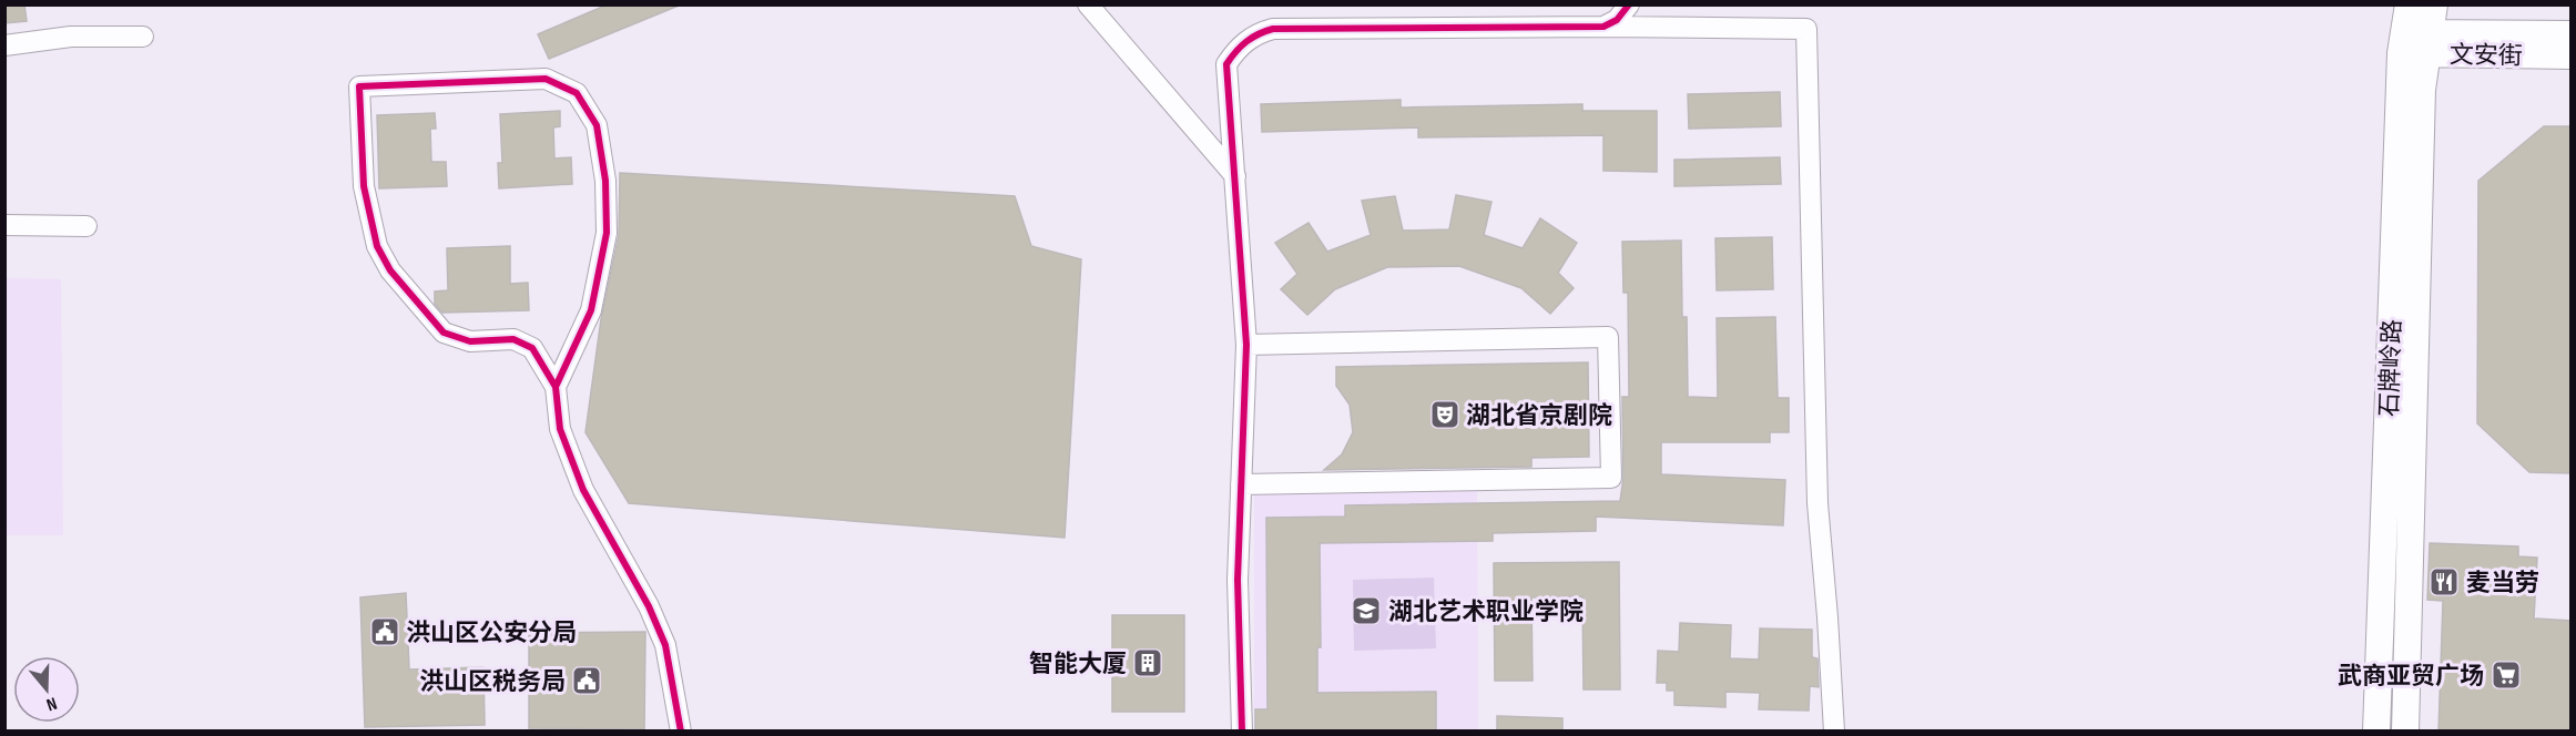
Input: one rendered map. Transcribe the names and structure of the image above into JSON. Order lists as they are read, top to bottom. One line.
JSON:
{"streets":{"main road":["文安街","石牌岭路"]},"crossings":[["文安街","石牌岭路"]],"places":{"theatre":["湖北省京剧院"],"restaurant":["麦当劳"],"school or university":["湖北艺术职业学院"],"public building":["洪山区公安分局","洪山区税务局"],"building":["智能大厦"],"supermarket":["武商亚贸广场"]},"north":"bottom"}
